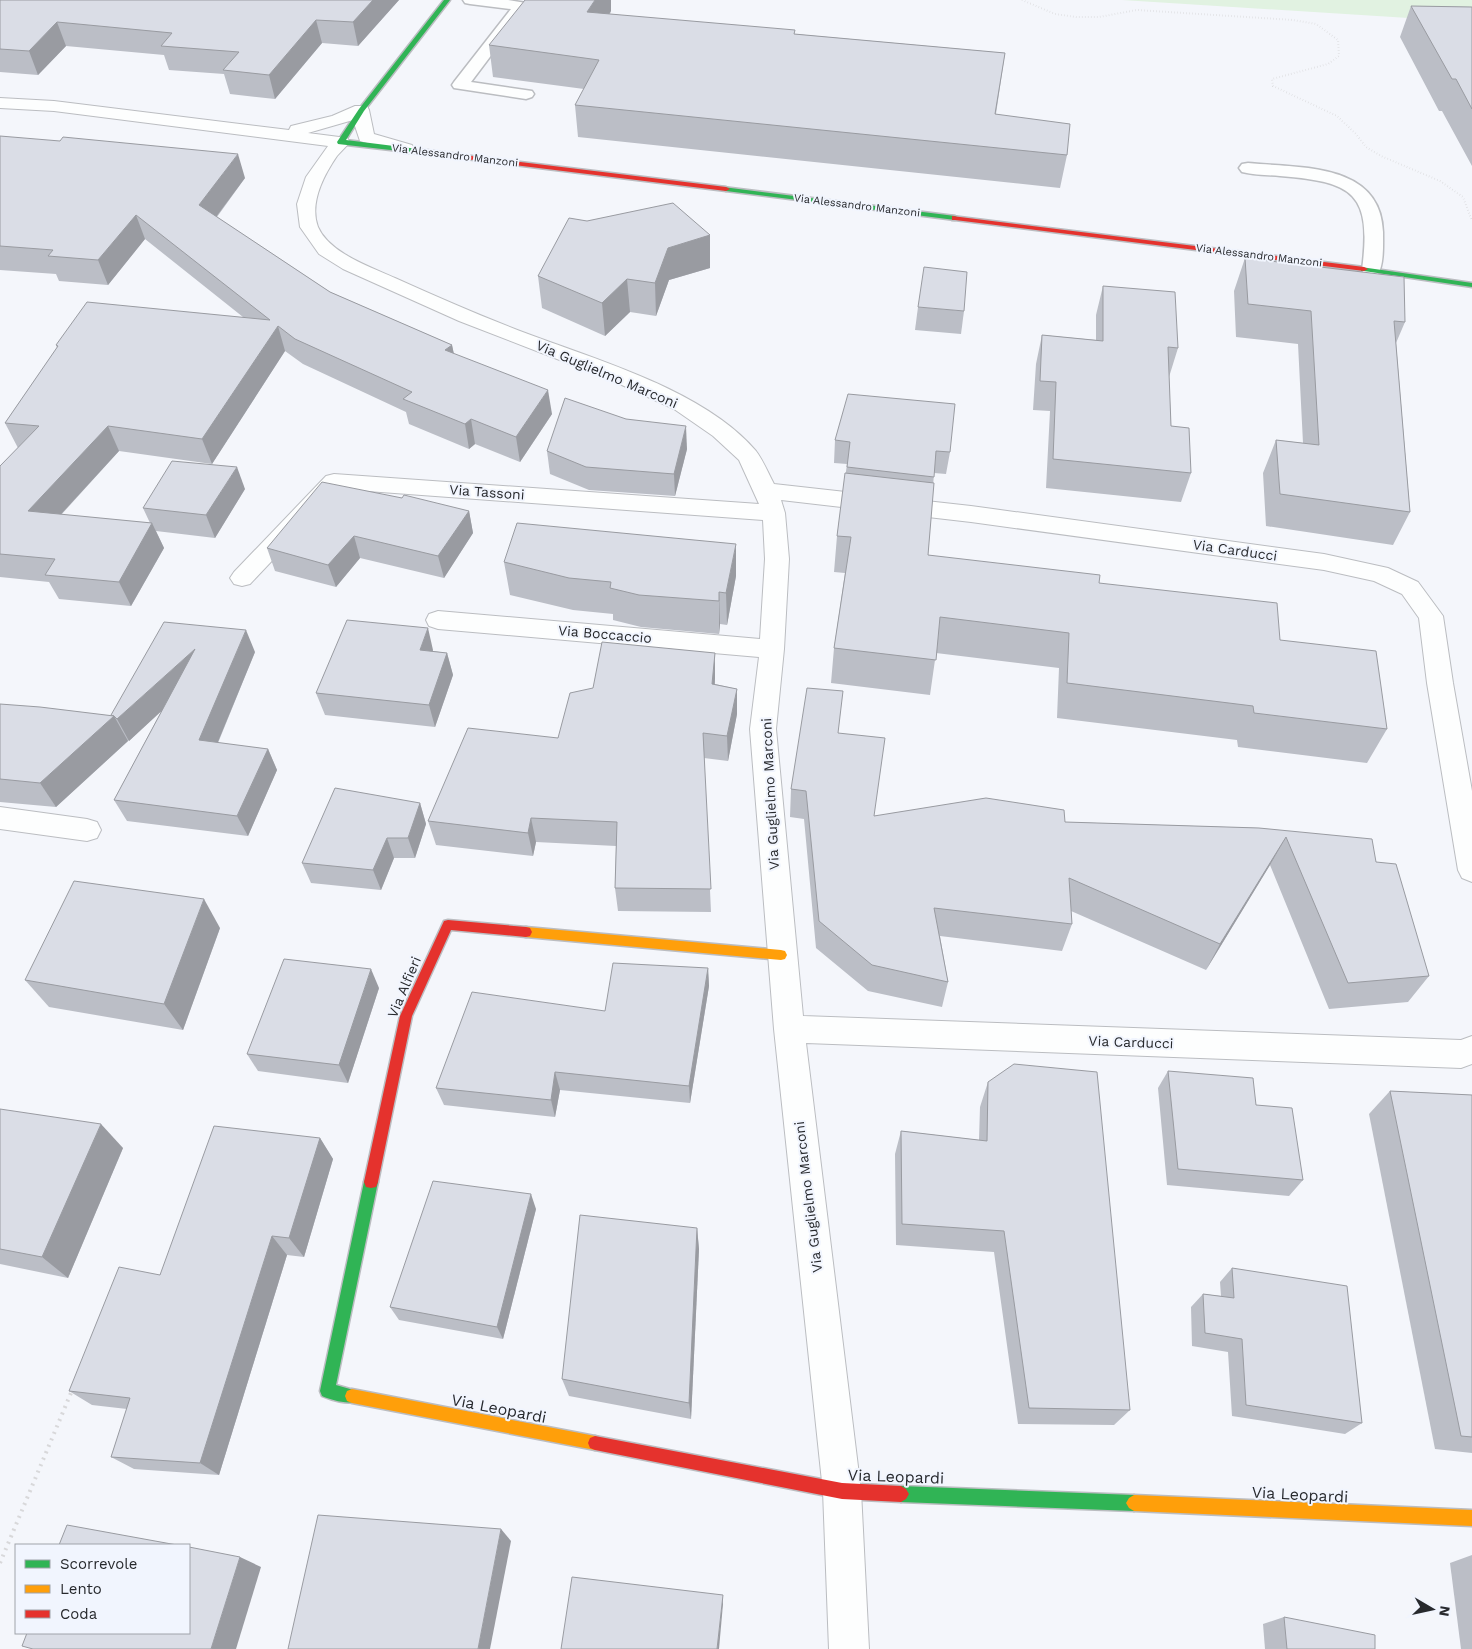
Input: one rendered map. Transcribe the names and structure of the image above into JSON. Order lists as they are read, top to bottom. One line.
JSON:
{"streets":{"street":["Via Alessandro Manzoni","Via Guglielmo Marconi","Via Tassoni","Via Carducci","Via Boccaccio","Via Alfieri","Via Leopardi"]},"crossings":[["Via Alessandro Manzoni","Via Guglielmo Marconi"],["Via Guglielmo Marconi","Via Tassoni"],["Via Guglielmo Marconi","Via Carducci"],["Via Guglielmo Marconi","Via Boccaccio"],["Via Guglielmo Marconi","Via Alfieri"],["Via Guglielmo Marconi","Via Leopardi"],["Via Tassoni","Via Carducci"],["Via Alfieri","Via Leopardi"]],"legend":["Scorrevole","Lento","Coda"],"north":"right"}
